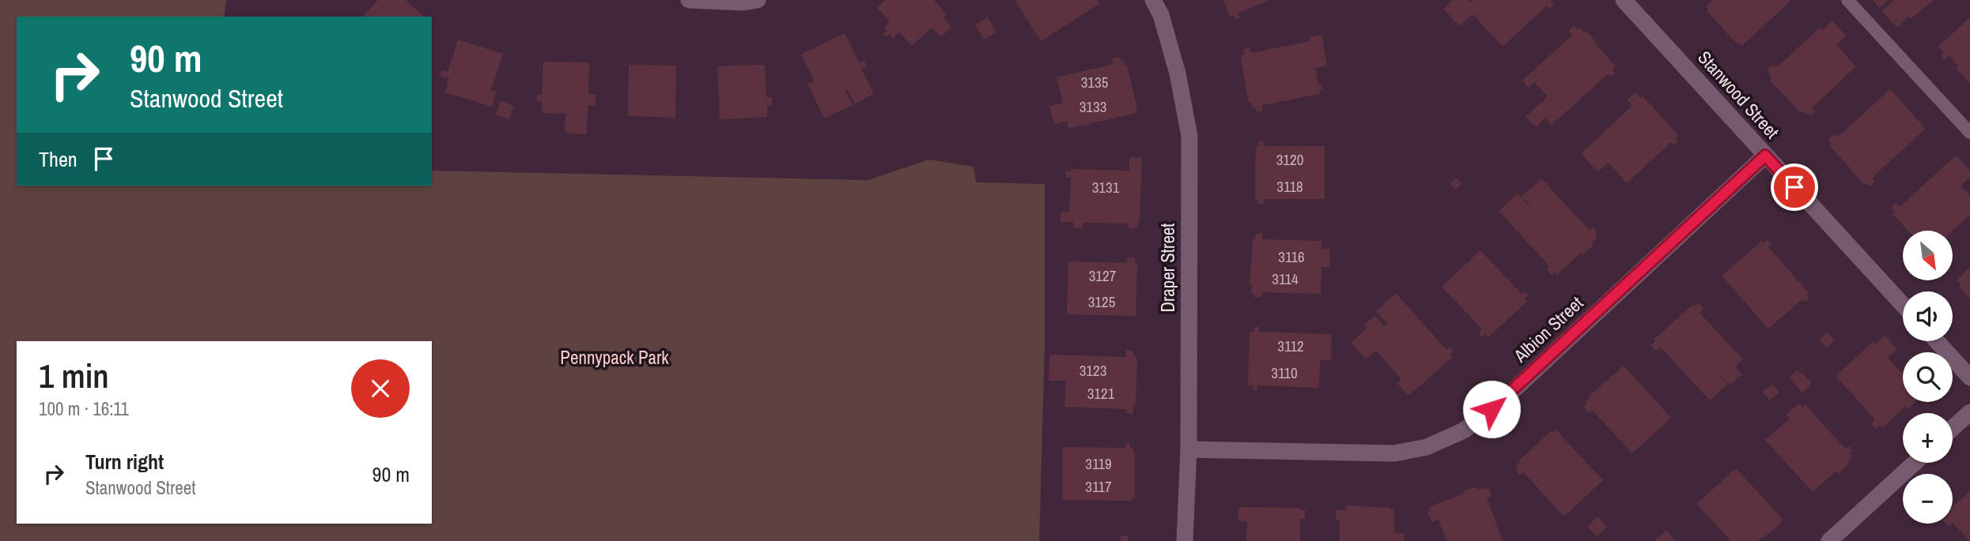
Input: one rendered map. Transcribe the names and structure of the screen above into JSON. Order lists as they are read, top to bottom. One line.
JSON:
{"streets":{"street":["Stanwood Street","Draper Street","Albion Street"]},"crossings":[["Stanwood Street","Albion Street"],["Draper Street","Albion Street"]],"parks":["Pennypack Park"],"house_numbers":["3135","3133","3120","3118","3131","3116","3127","3114","3125","3112","3123","3110","3121","3119","3117"],"north":"bottom right","page":{"turn":["90 m","Stanwood Street"],"then":"Then","map_buttons":["+","−"],"heading":["1 min","100 m · 16:11"],"list":[{"name":"Turn right","note":"Stanwood Street","value":"90 m"}]}}
